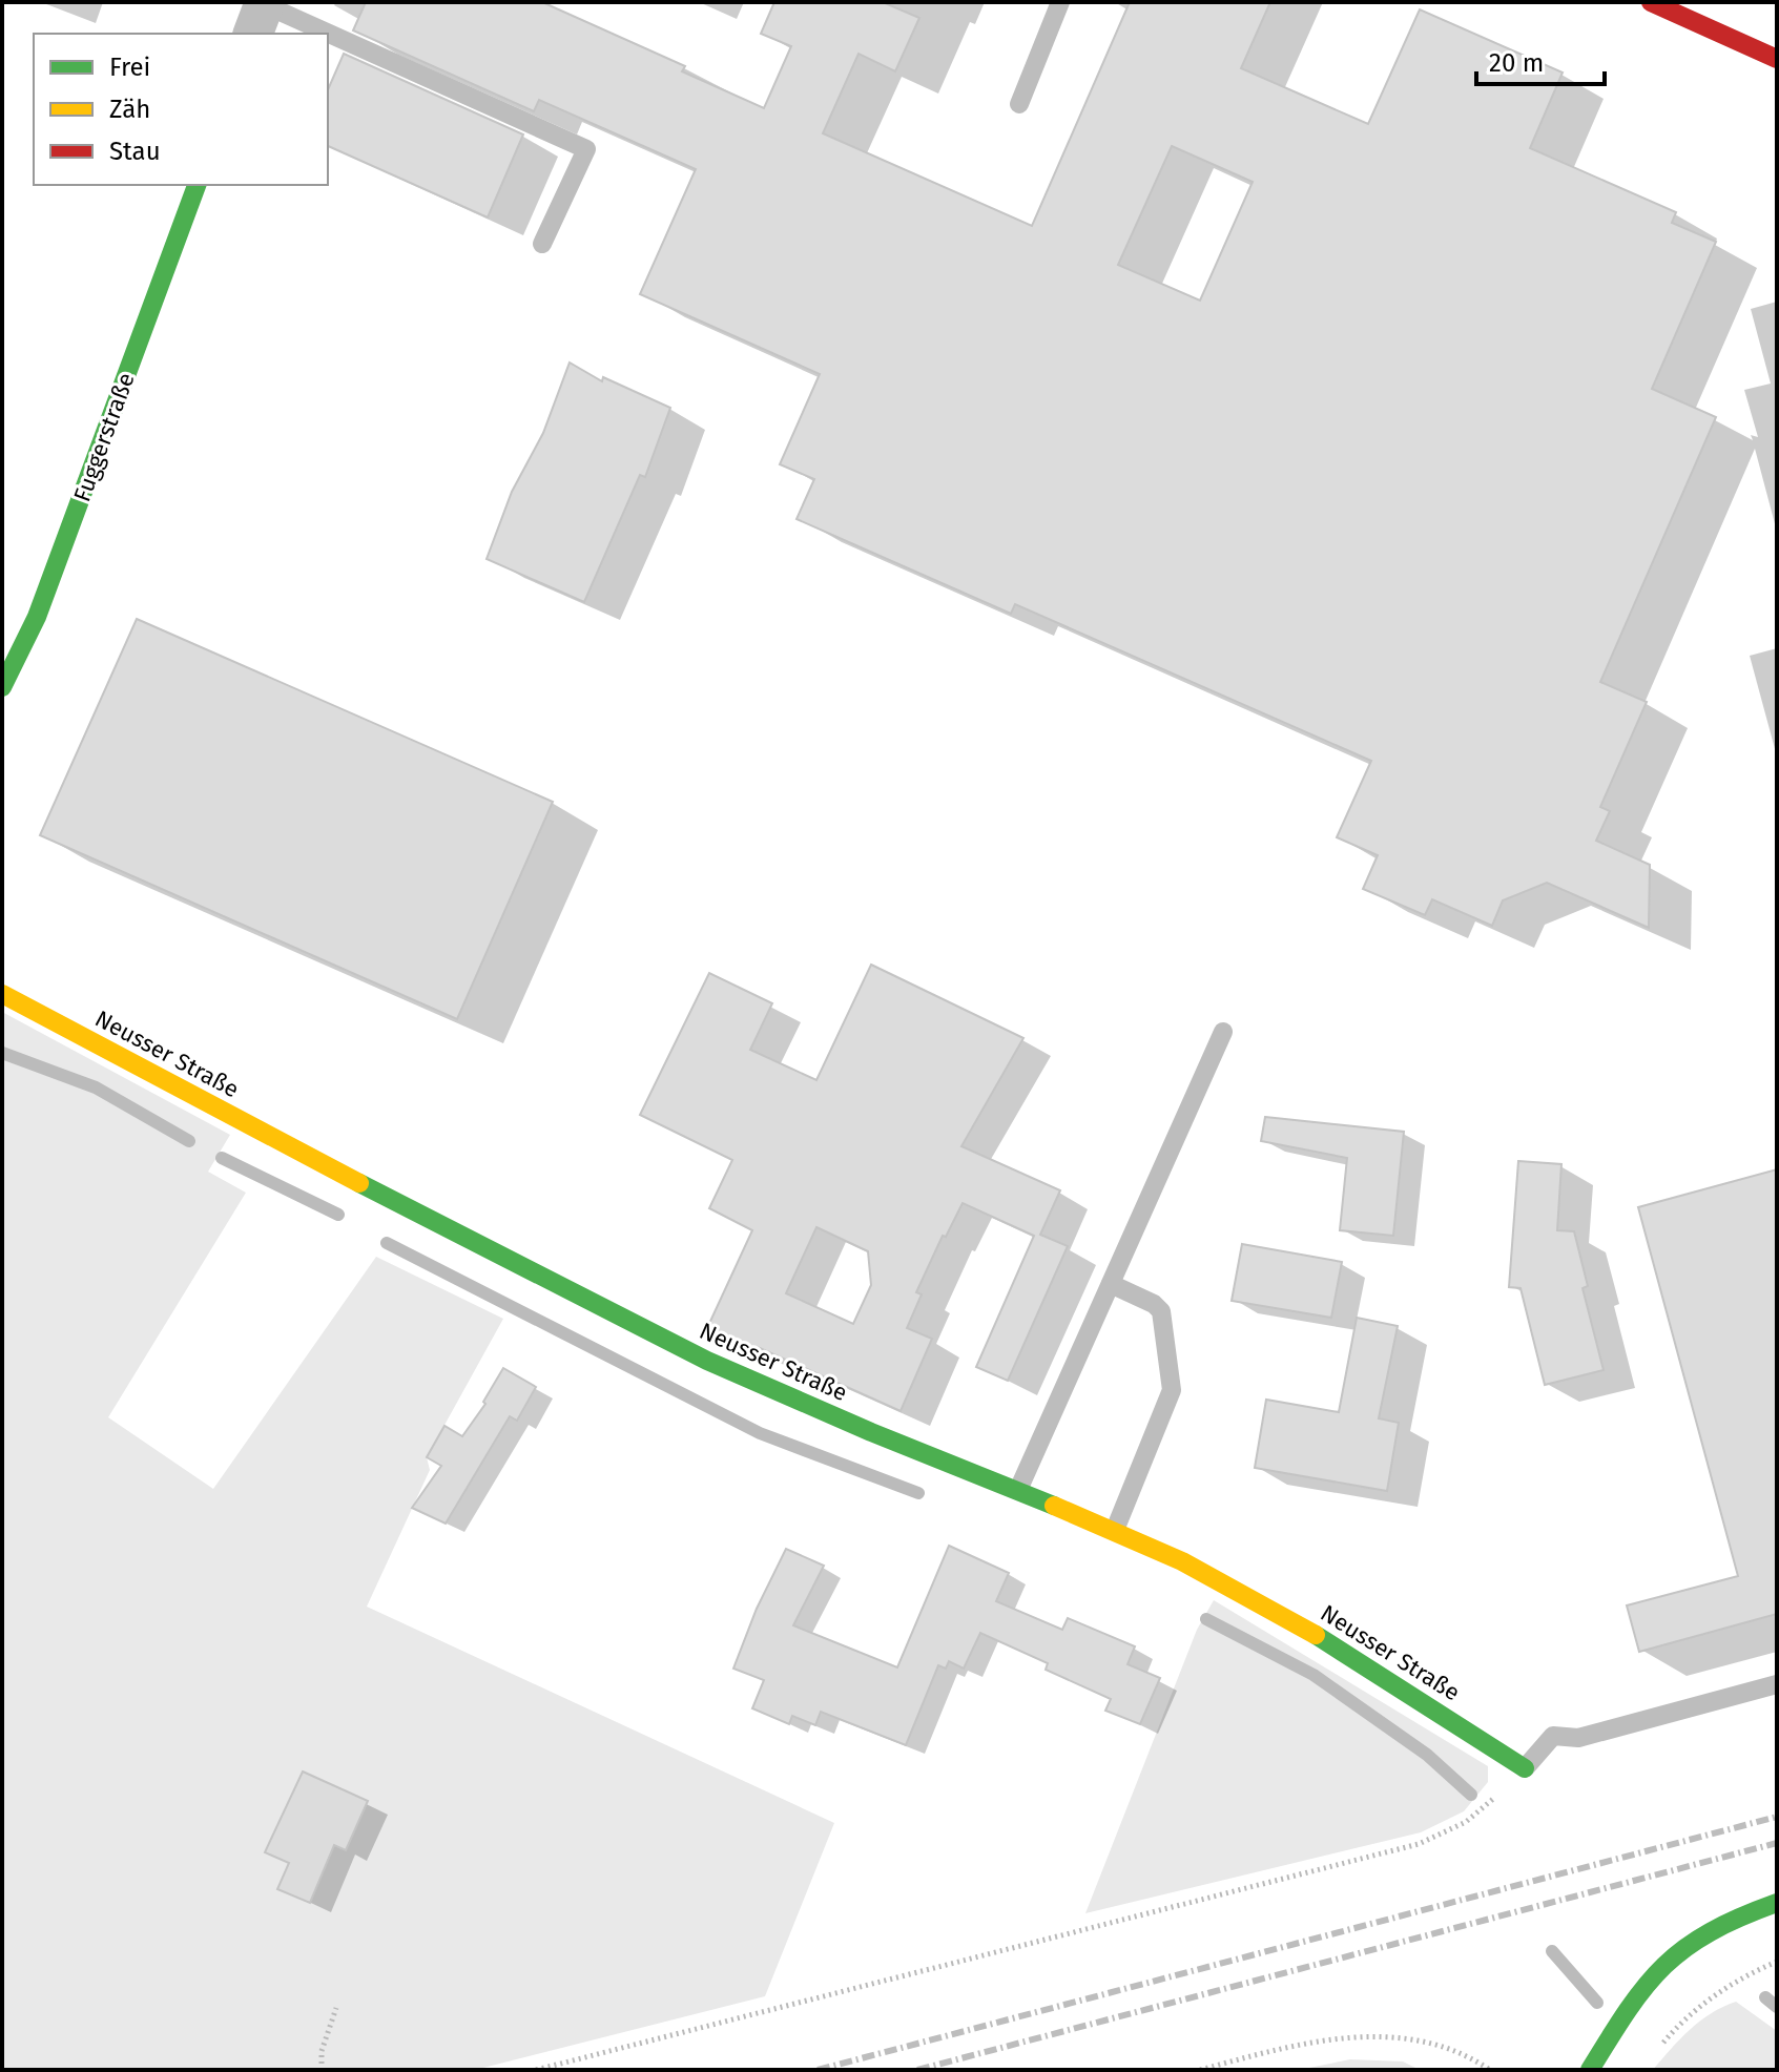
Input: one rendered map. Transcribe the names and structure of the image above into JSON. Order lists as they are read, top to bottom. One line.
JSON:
{"streets":{"street":["Fuggerstraße","Neusser Straße"]},"legend":["Frei","Zäh","Stau"],"scale_bar":"20 m"}
